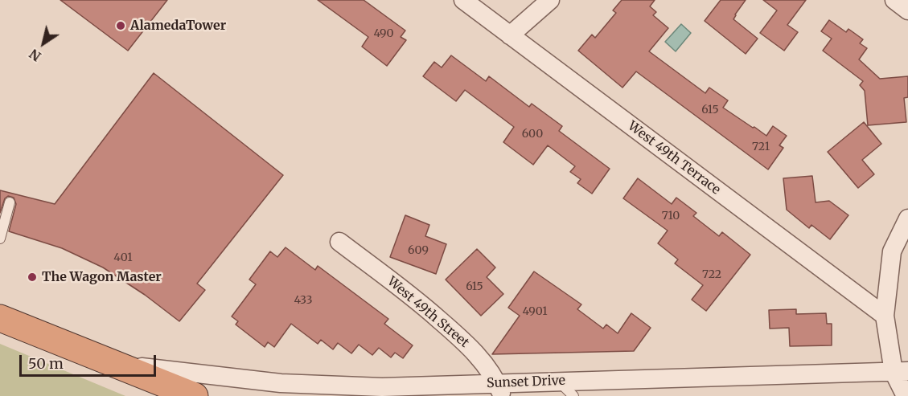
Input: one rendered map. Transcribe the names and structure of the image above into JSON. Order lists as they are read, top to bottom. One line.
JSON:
{"streets":{"street":["West 49th Terrace","West 49th Street","Sunset Drive"]},"crossings":[["West 49th Street","Sunset Drive"]],"places":["AlamedaTower","The Wagon Master"],"house_numbers":["490","615","600","721","710","609","401","722","615","433","4901"],"scale_bar":"50 m","north":"bottom left"}
